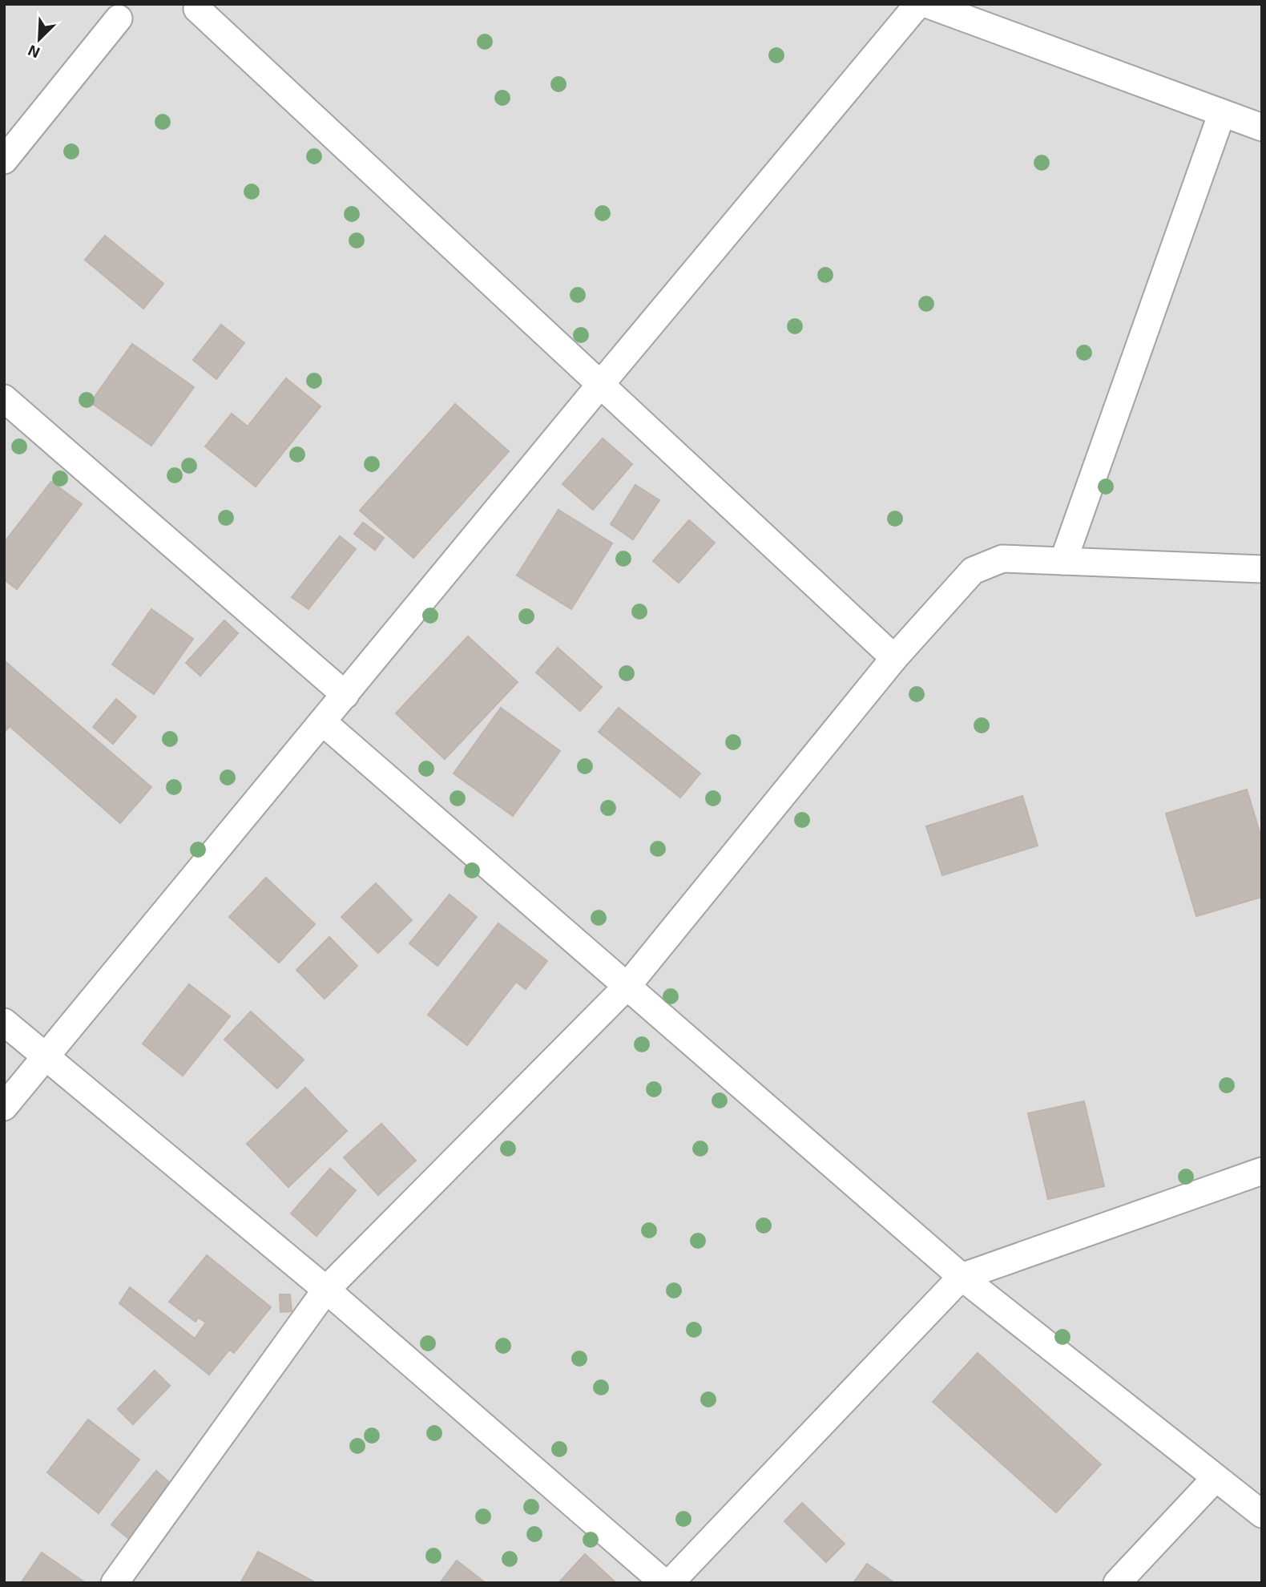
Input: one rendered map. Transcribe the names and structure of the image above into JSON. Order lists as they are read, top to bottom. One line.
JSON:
{"north":"bottom left"}
